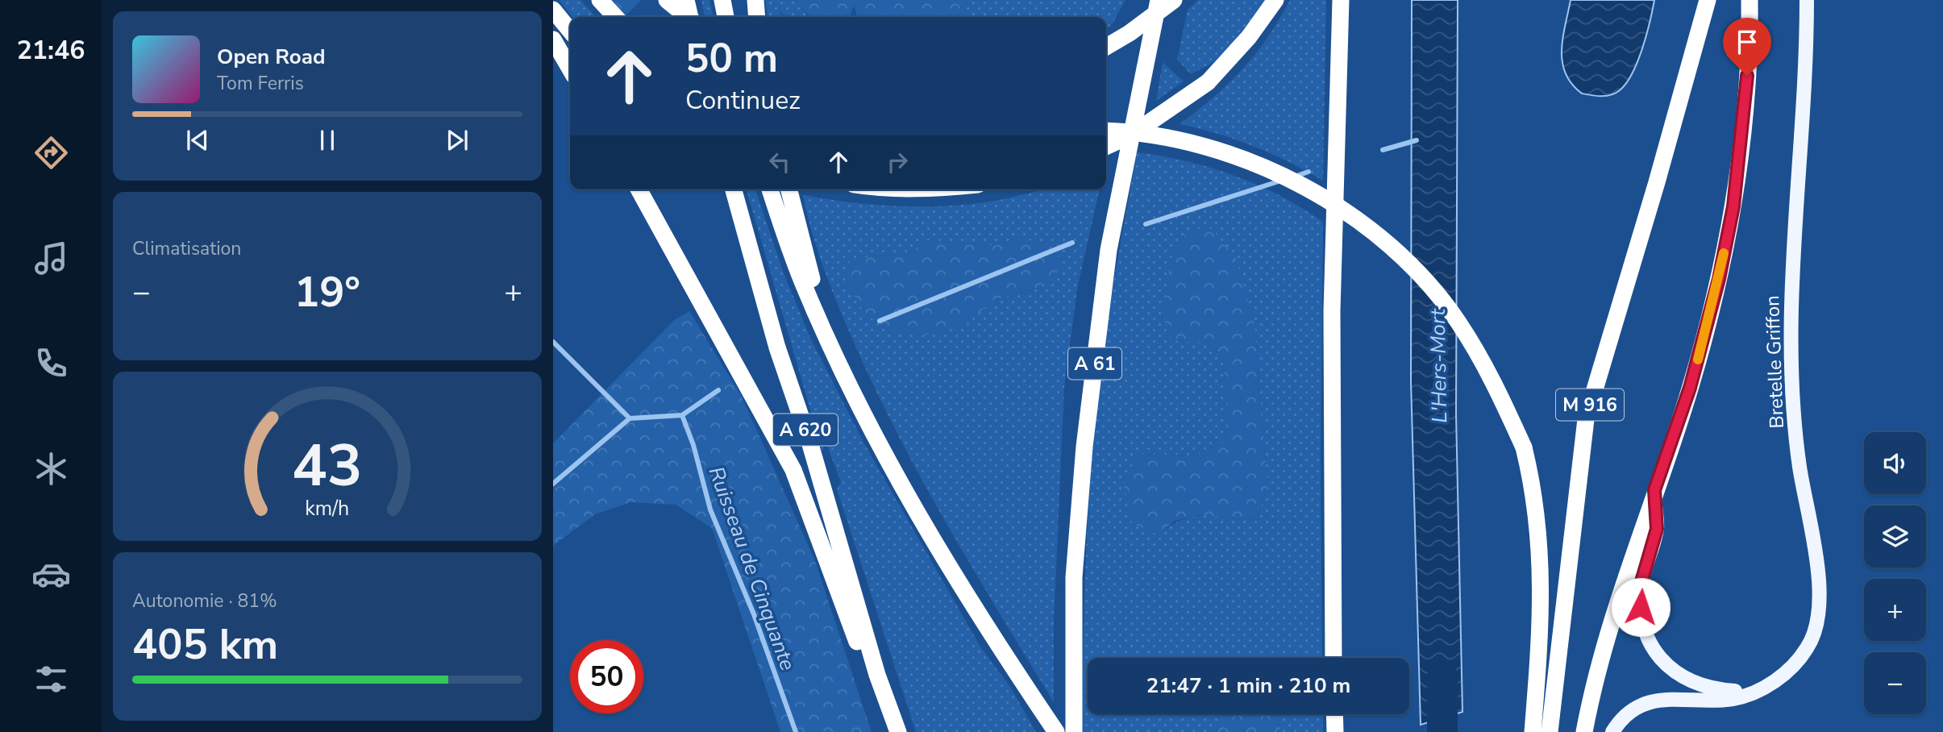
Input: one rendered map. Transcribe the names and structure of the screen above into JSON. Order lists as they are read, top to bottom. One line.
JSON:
{"streets":{"highway":["A 61","M 916","A 620"],"main road":["Bretelle Griffon"]},"water":["L'Hers-Mort","Ruisseau de Cinquante"],"page":{"tabs":"21:46","turn":["50 m","Continuez"],"song":["Open Road","Tom Ferris"],"tile":["Climatisation",["Autonomie · 81%","405 km"]],"heat":["−","19°","+"],"map_buttons":["+","−"],"limit":"50","trip":"21:47 · 1 min · 210 m","gauge":["43","km/h"]}}
